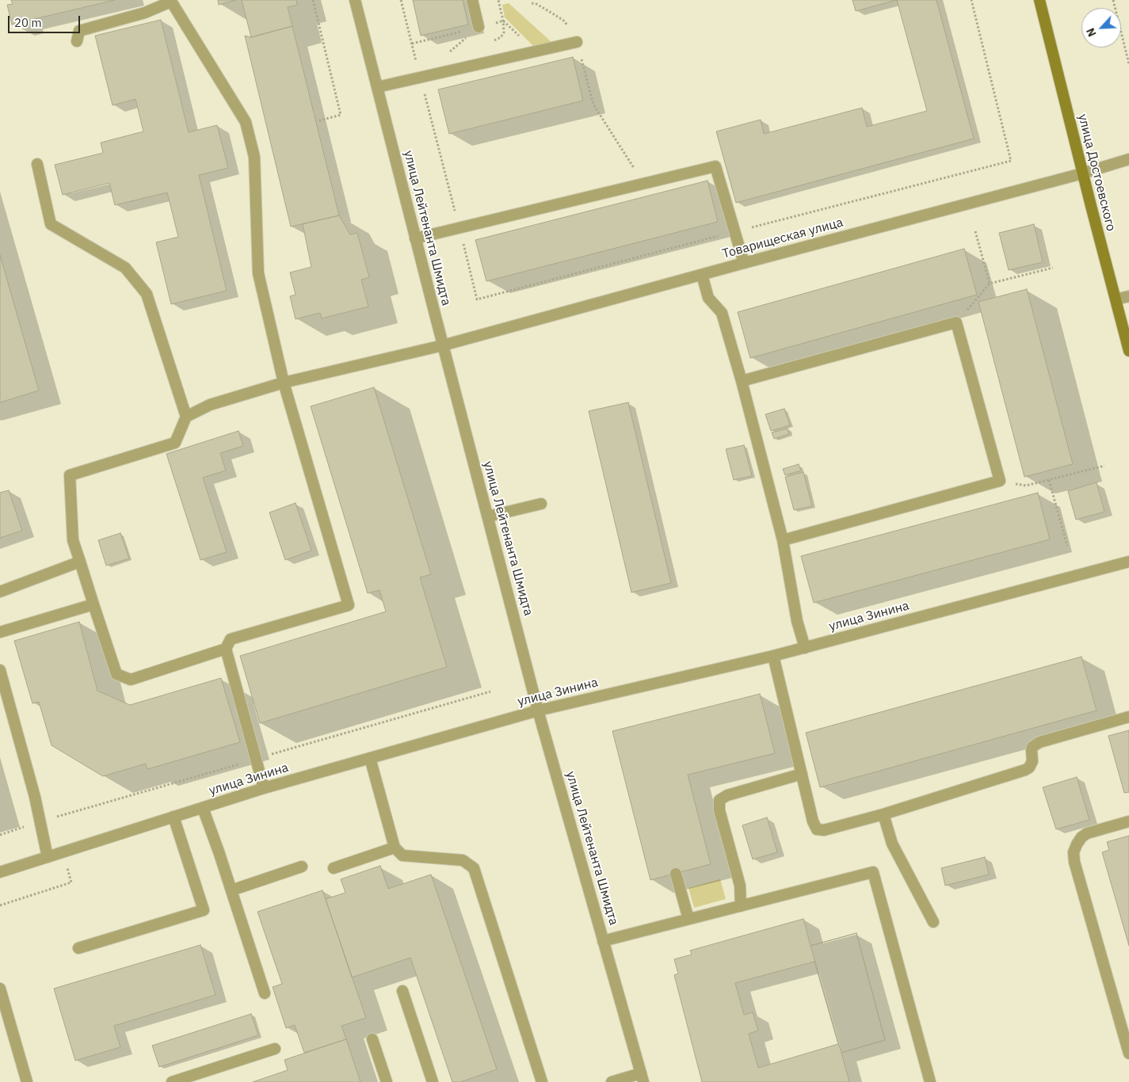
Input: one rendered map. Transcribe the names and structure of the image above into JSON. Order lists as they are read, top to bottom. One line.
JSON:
{"streets":{"main road":["улица Достоевского"],"street":["улица Лейтенанта Шмидта","Товарищеская улица","улица Зинина"]},"crossings":[["улица Достоевского","Товарищеская улица"],["улица Лейтенанта Шмидта","Товарищеская улица"],["улица Лейтенанта Шмидта","улица Зинина"]],"scale_bar":"20 m","north":"bottom left"}
